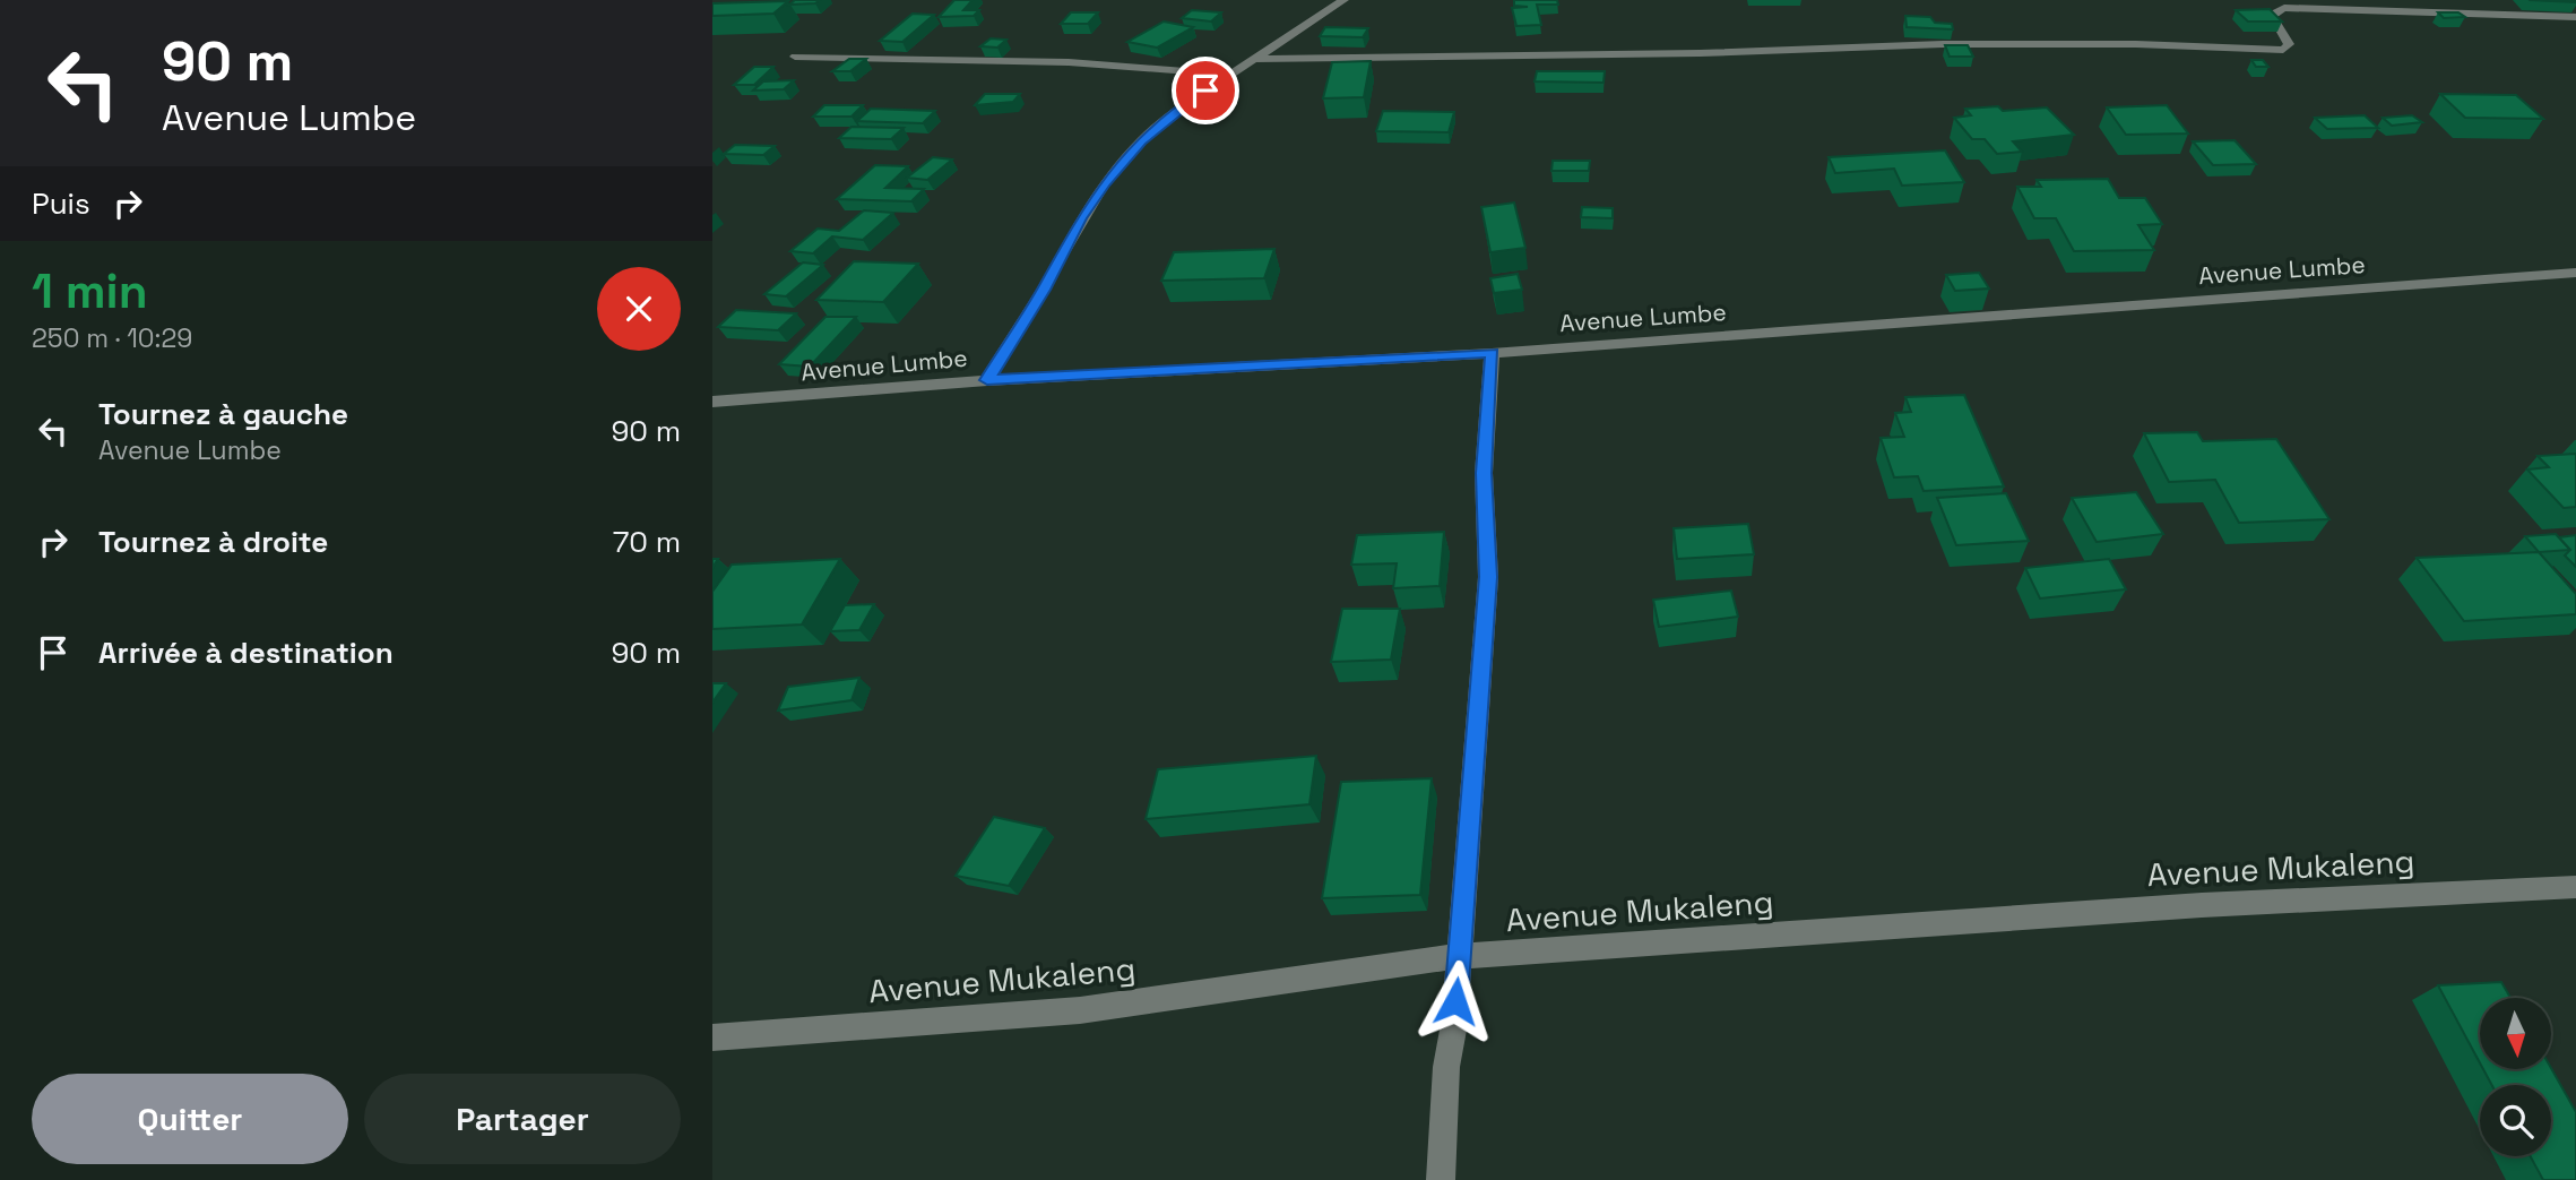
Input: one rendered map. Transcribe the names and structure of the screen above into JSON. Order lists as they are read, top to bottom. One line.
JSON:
{"streets":{"street":["Avenue Lumbe","Avenue Mukaleng"]},"north":"bottom","page":{"turn":["90 m","Avenue Lumbe"],"then":"Puis","heading":["1 min","250 m · 10:29"],"list":[{"name":"Tournez à gauche","note":"Avenue Lumbe","value":"90 m"},{"name":"Tournez à droite","value":"70 m"},{"name":"Arrivée à destination","value":"90 m"}],"buttons":["Quitter","Partager"]}}
